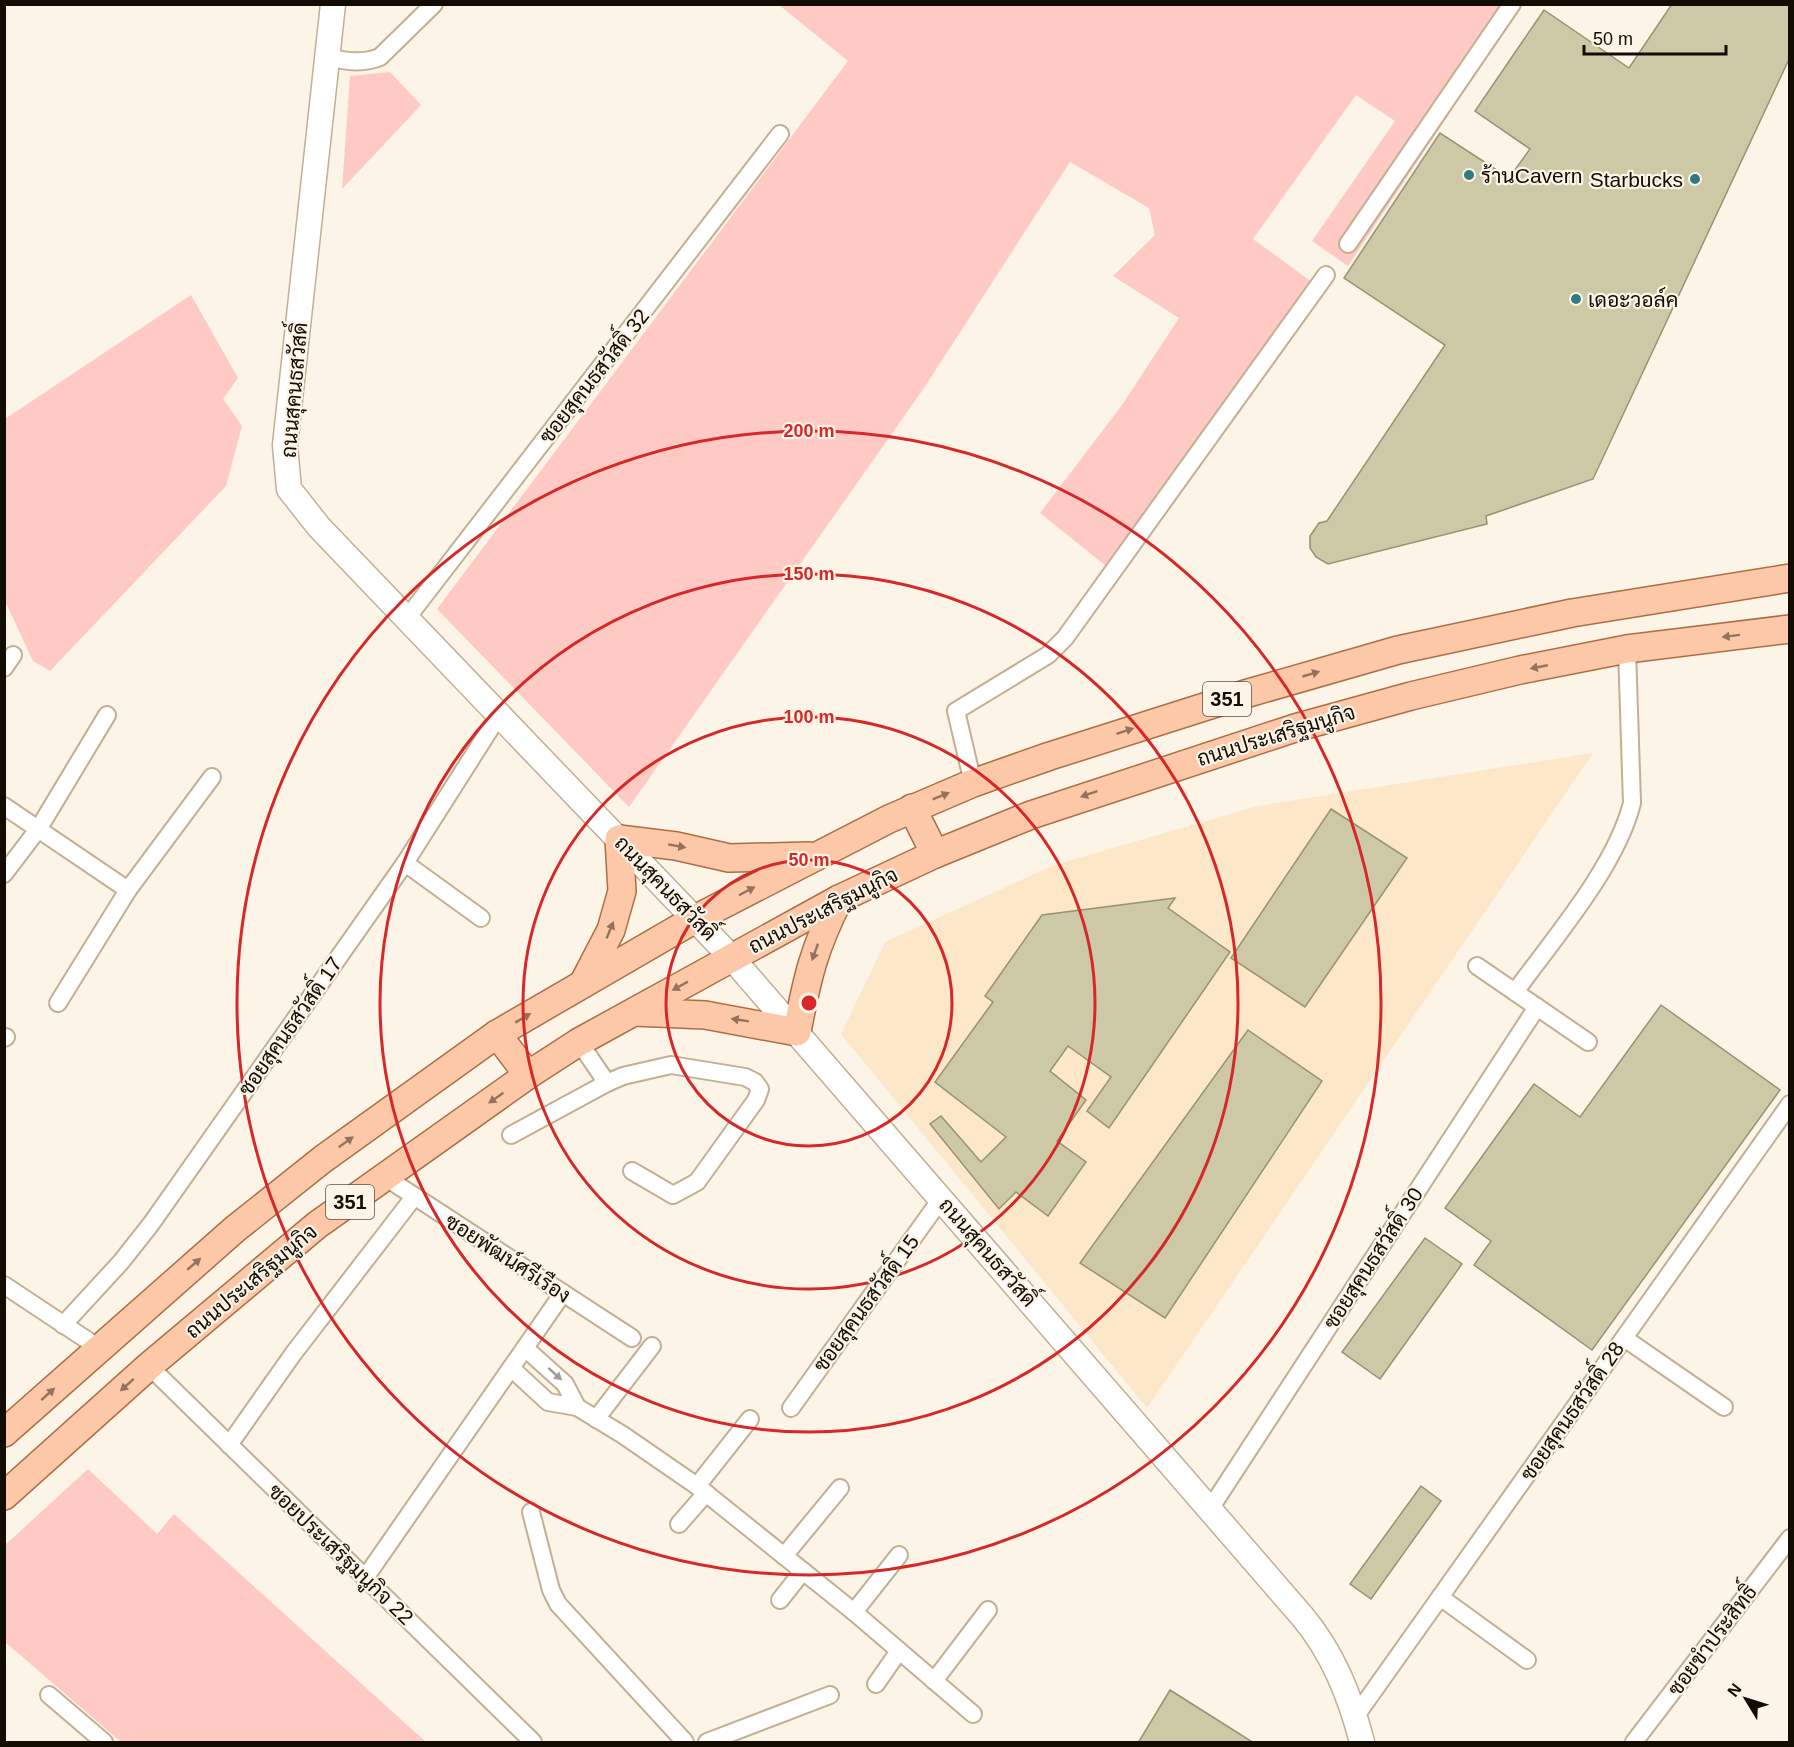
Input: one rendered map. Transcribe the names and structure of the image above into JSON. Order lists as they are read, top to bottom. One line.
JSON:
{"streets":{"main road":["ถนนสุคนธสวัสดิ์","351","ถนนประเสริฐมนูกิจ"],"street":["ซอยสุคนธสวัสดิ์ 32","ซอยสุคนธสวัสดิ์ 17","ซอยพัฒน์ศรีเรือง","ซอยสุคนธสวัสดิ์ 30","ซอยสุคนธสวัสดิ์ 15","ซอยสุคนธสวัสดิ์ 28","ซอยประเสริฐมนูกิจ 22","ซอยขำประสิทธิ์"]},"crossings":[["ซอยสุคนธสวัสดิ์ 32","ถนนสุคนธสวัสดิ์"],["ถนนสุคนธสวัสดิ์","351"],["ถนนสุคนธสวัสดิ์","ถนนประเสริฐมนูกิจ"],["ถนนสุคนธสวัสดิ์","ซอยสุคนธสวัสดิ์ 17"],["ถนนสุคนธสวัสดิ์","ซอยสุคนธสวัสดิ์ 30"],["ถนนสุคนธสวัสดิ์","ซอยสุคนธสวัสดิ์ 15"],["ถนนสุคนธสวัสดิ์","ซอยสุคนธสวัสดิ์ 28"],["ถนนประเสริฐมนูกิจ","ซอยพัฒน์ศรีเรือง"],["ถนนประเสริฐมนูกิจ","ซอยประเสริฐมนูกิจ 22"]],"places":["ร้านCavern","Starbucks","เดอะวอล์ค"],"scale_bar":"50 m","north":"top left","rings":["200 m","150 m","100 m","50 m"]}
